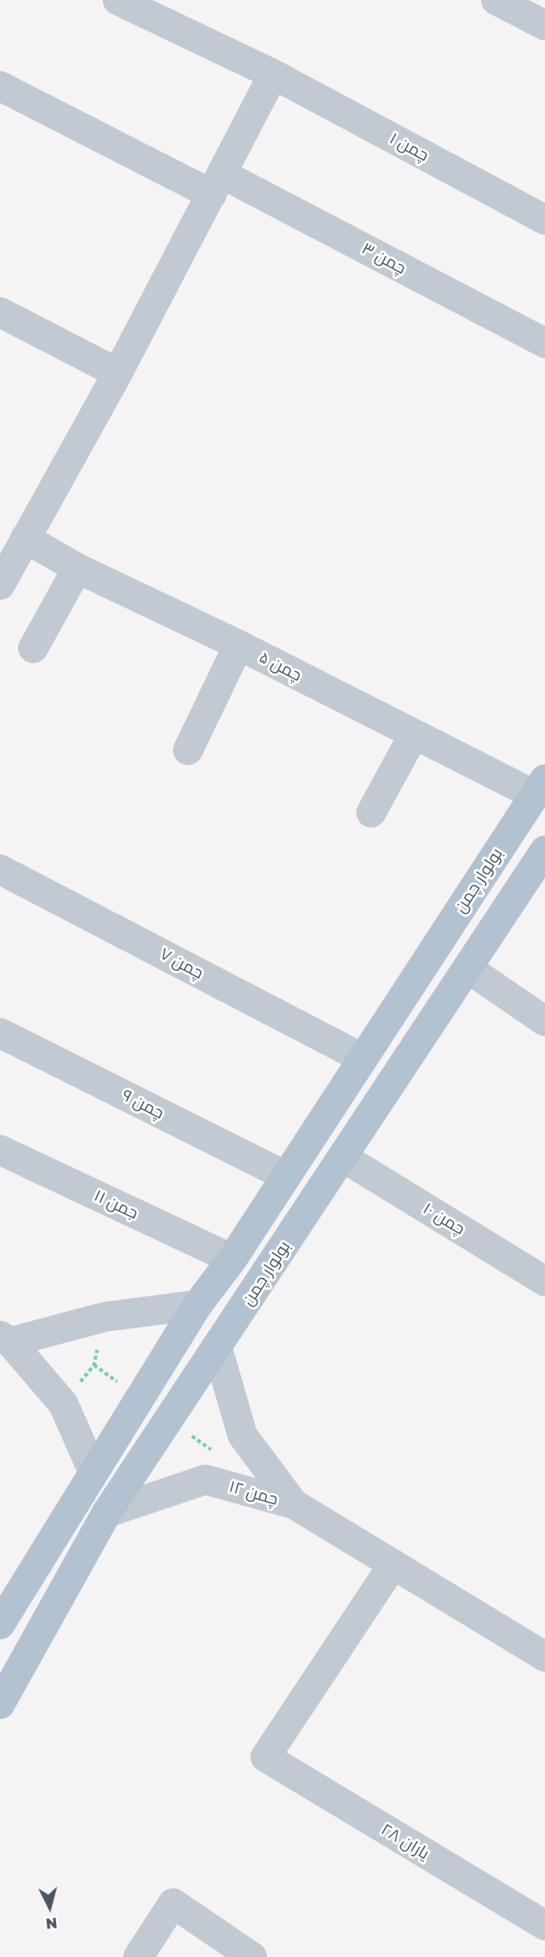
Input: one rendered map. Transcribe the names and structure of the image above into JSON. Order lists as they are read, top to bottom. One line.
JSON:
{"streets":{"main road":["بولوار چمن"],"street":["چمن ۱","چمن ۳","چمن ۵","چمن ۷","چمن ۹","جمن ۱۱","چمن ۱۰","چمن ۱۲","یاران ۲۸"]},"crossings":[["چمن ۵","بولوار چمن"],["بولوار چمن","چمن ۷"],["بولوار چمن","چمن ۹"],["بولوار چمن","جمن ۱۱"],["بولوار چمن","چمن ۱۰"],["بولوار چمن","چمن ۱۲"]],"north":"bottom"}
